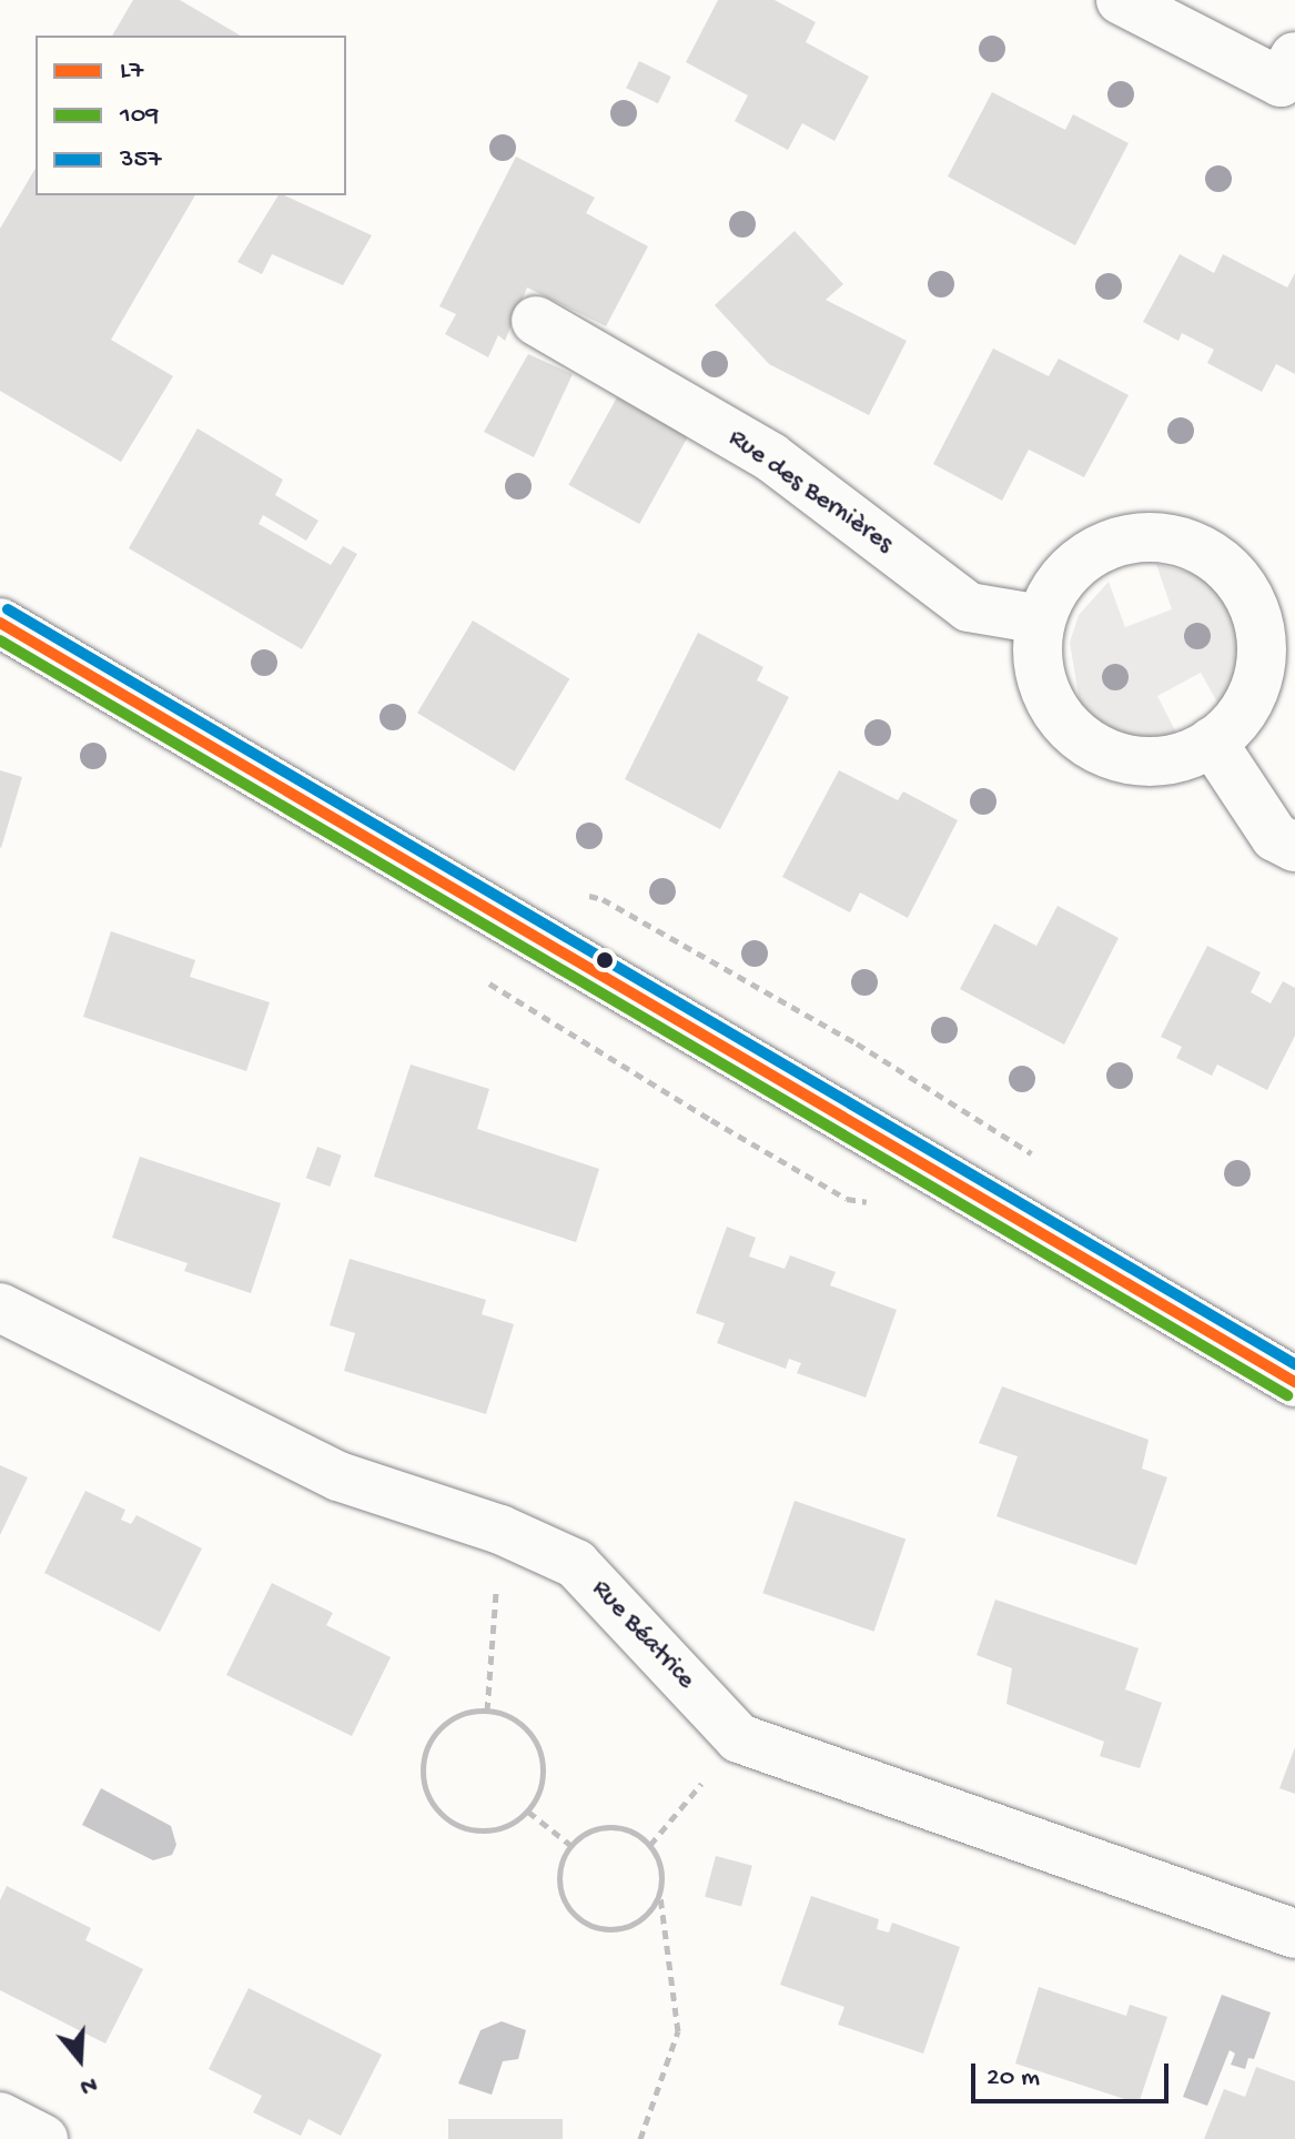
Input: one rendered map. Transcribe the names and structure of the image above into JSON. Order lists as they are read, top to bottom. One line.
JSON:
{"streets":{"street":["Rue des Bernières","Rue Béatrice"]},"lines":["transit line 357","transit line L7","transit line 109"],"legend":["L7","109","357"],"scale_bar":"20 m","north":"bottom"}
